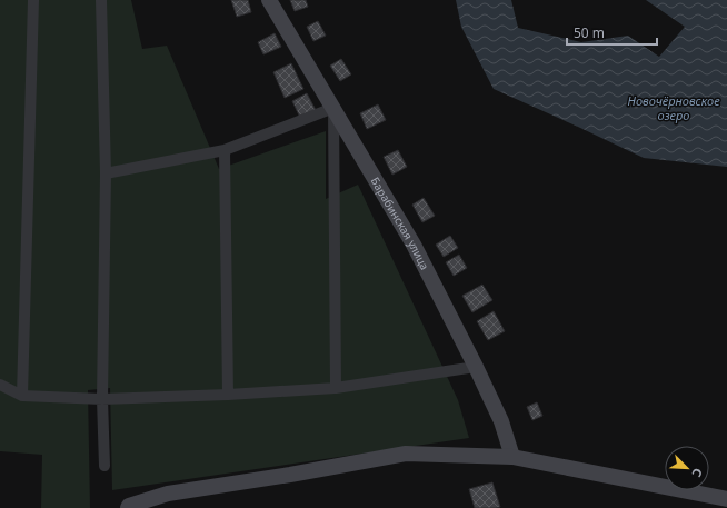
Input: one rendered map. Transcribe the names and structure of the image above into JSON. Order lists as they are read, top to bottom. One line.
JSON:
{"streets":{"street":["Барабинская улица"]},"water":["Новочёрновское озеро"],"scale_bar":"50 m","north":"bottom right"}
